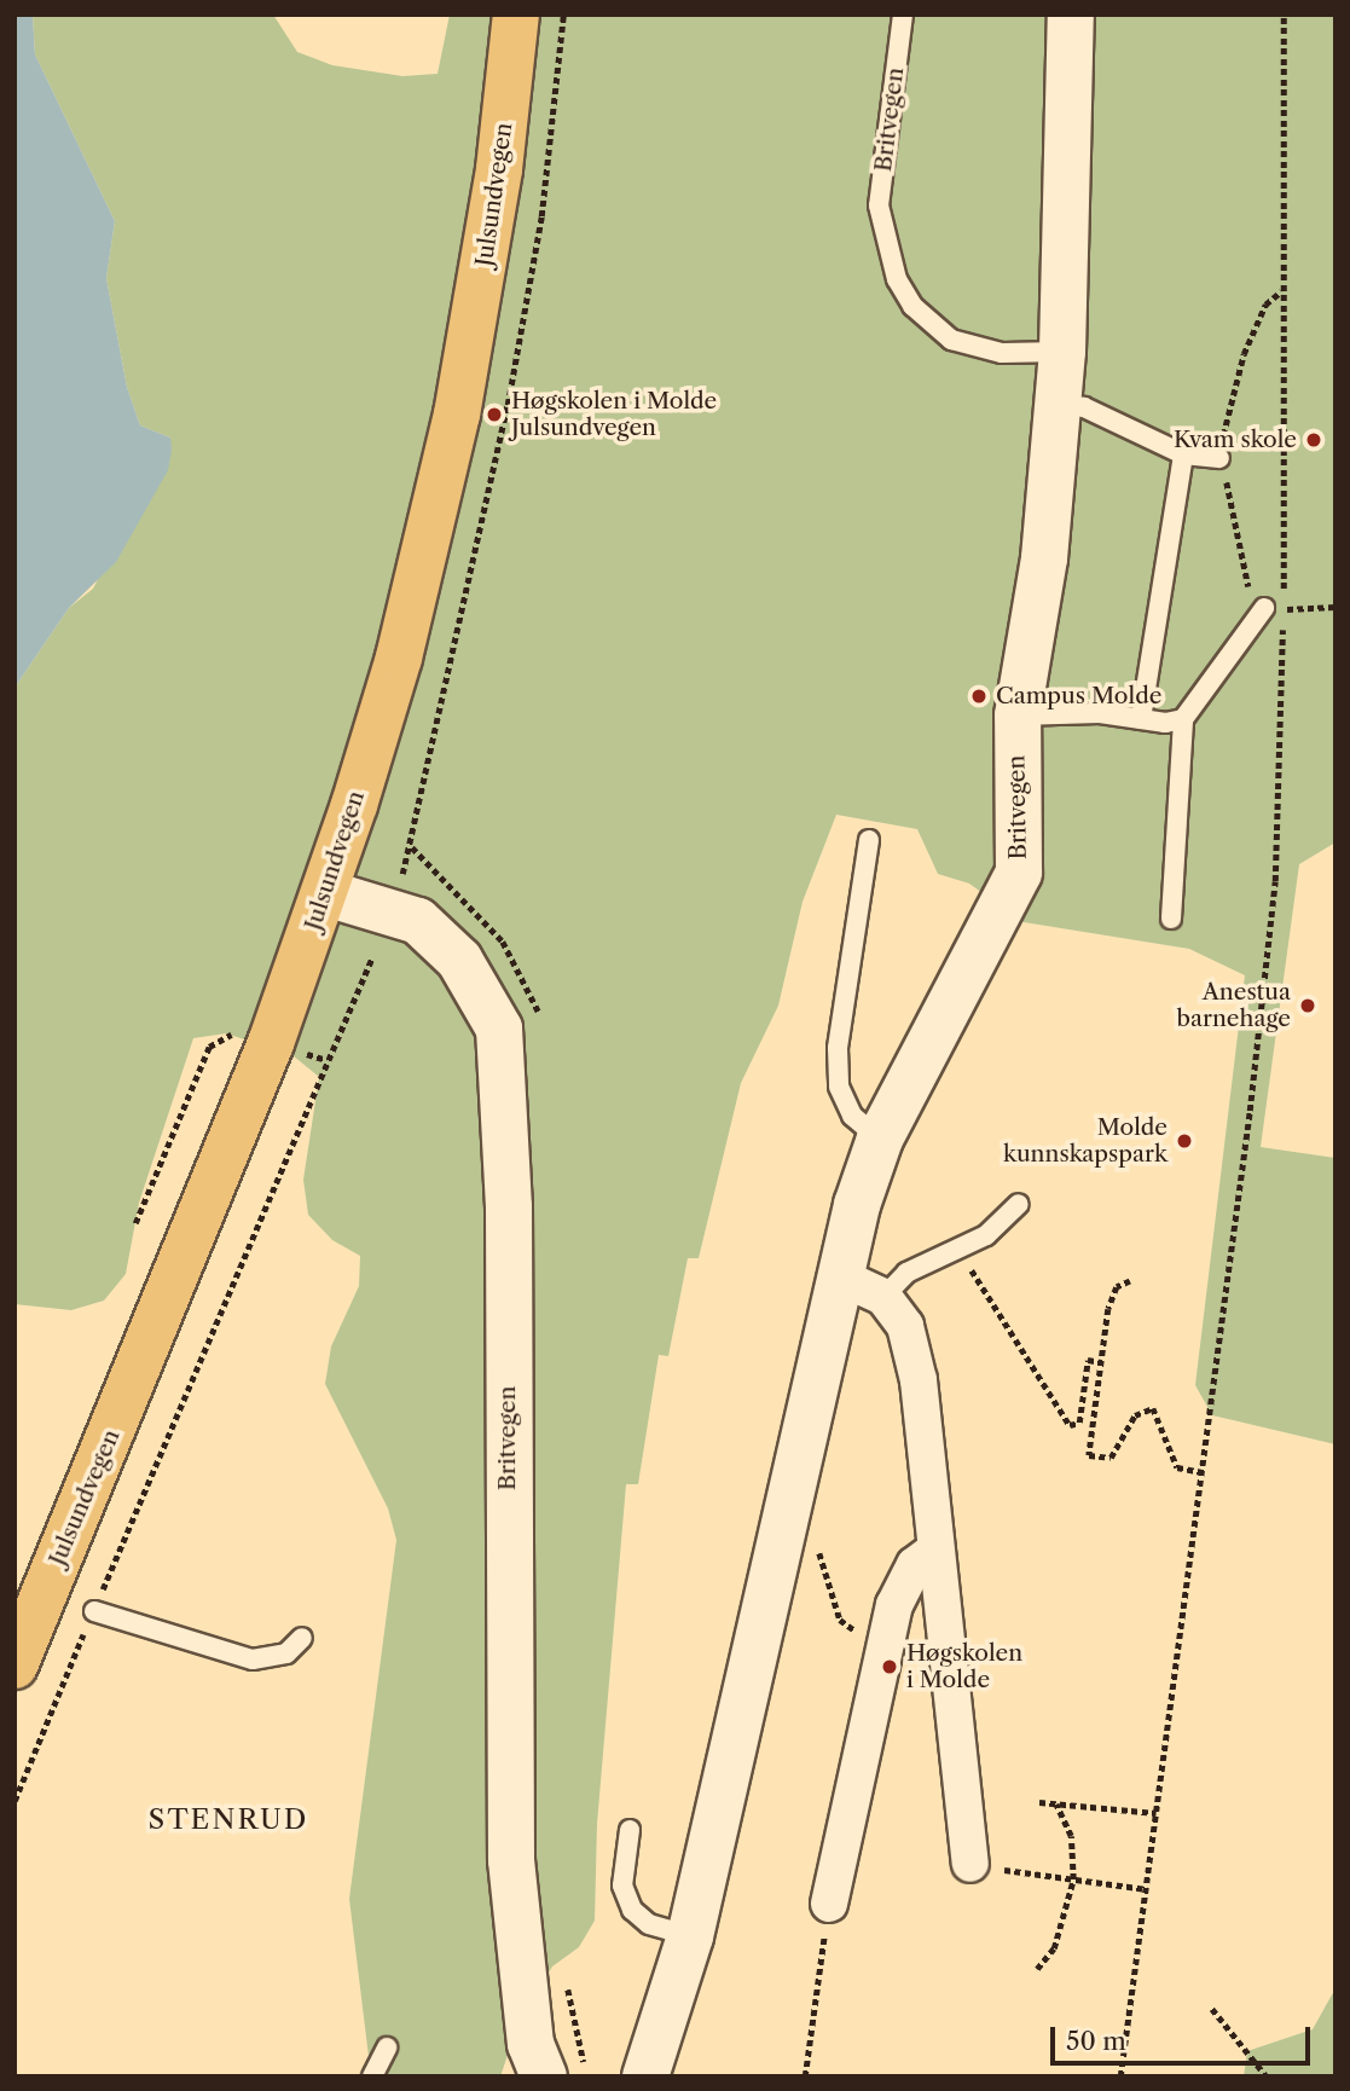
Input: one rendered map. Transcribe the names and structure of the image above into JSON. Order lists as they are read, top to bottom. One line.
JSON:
{"streets":{"main road":["Julsundvegen"],"street":["Britvegen"]},"crossings":[["Britvegen","Julsundvegen"]],"districts":["STENRUD"],"places":["Høgskolen i Molde Julsundvegen","Kvam skole","Campus Molde","Anestua barnehage","Molde kunnskapspark","Høgskolen i Molde"],"scale_bar":"50 m"}
